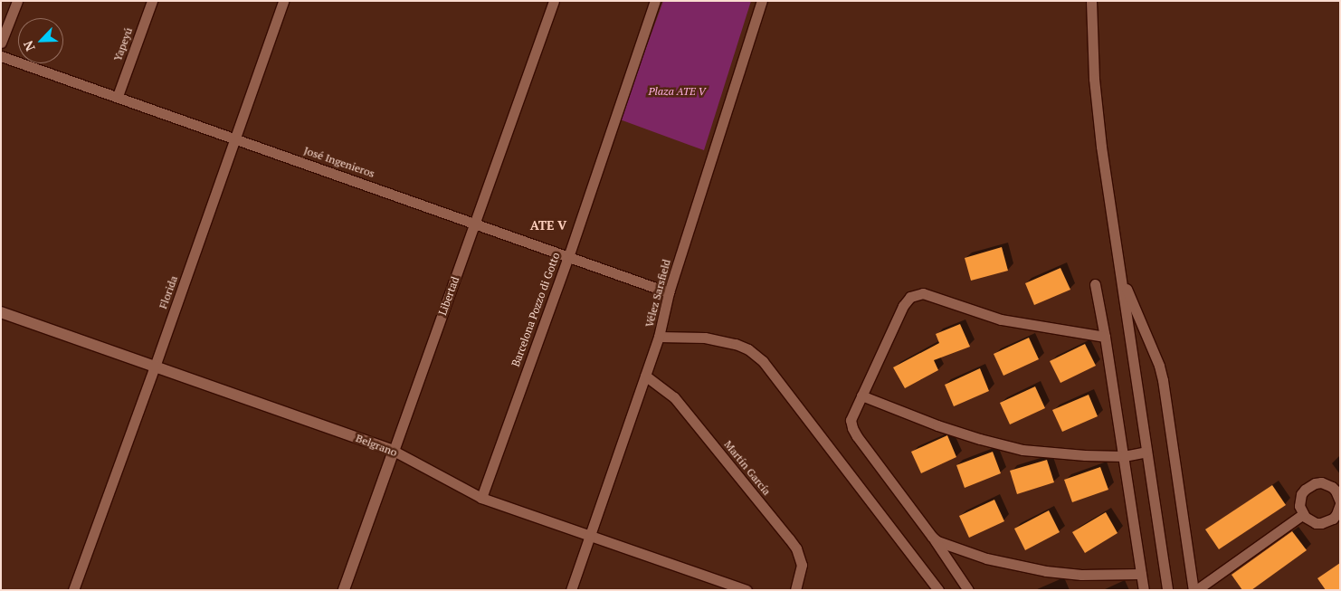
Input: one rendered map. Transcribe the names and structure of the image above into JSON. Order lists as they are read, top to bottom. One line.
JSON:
{"streets":{"main road":["Libertad","Belgrano"],"street":["Yapeyú","José Ingenieros","Florida","Vélez Sarsfield","Barcelona Pozzo di Gotto","Martín García"]},"crossings":[["Yapeyú","José Ingenieros"],["José Ingenieros","Florida"],["José Ingenieros","Vélez Sarsfield"],["José Ingenieros","Libertad"],["José Ingenieros","Barcelona Pozzo di Gotto"],["Florida","Belgrano"],["Vélez Sarsfield","Belgrano"],["Vélez Sarsfield","Martín García"],["Libertad","Belgrano"],["Barcelona Pozzo di Gotto","Belgrano"]],"districts":["ATE V"],"parks":["Plaza ATE V"],"north":"bottom left"}
